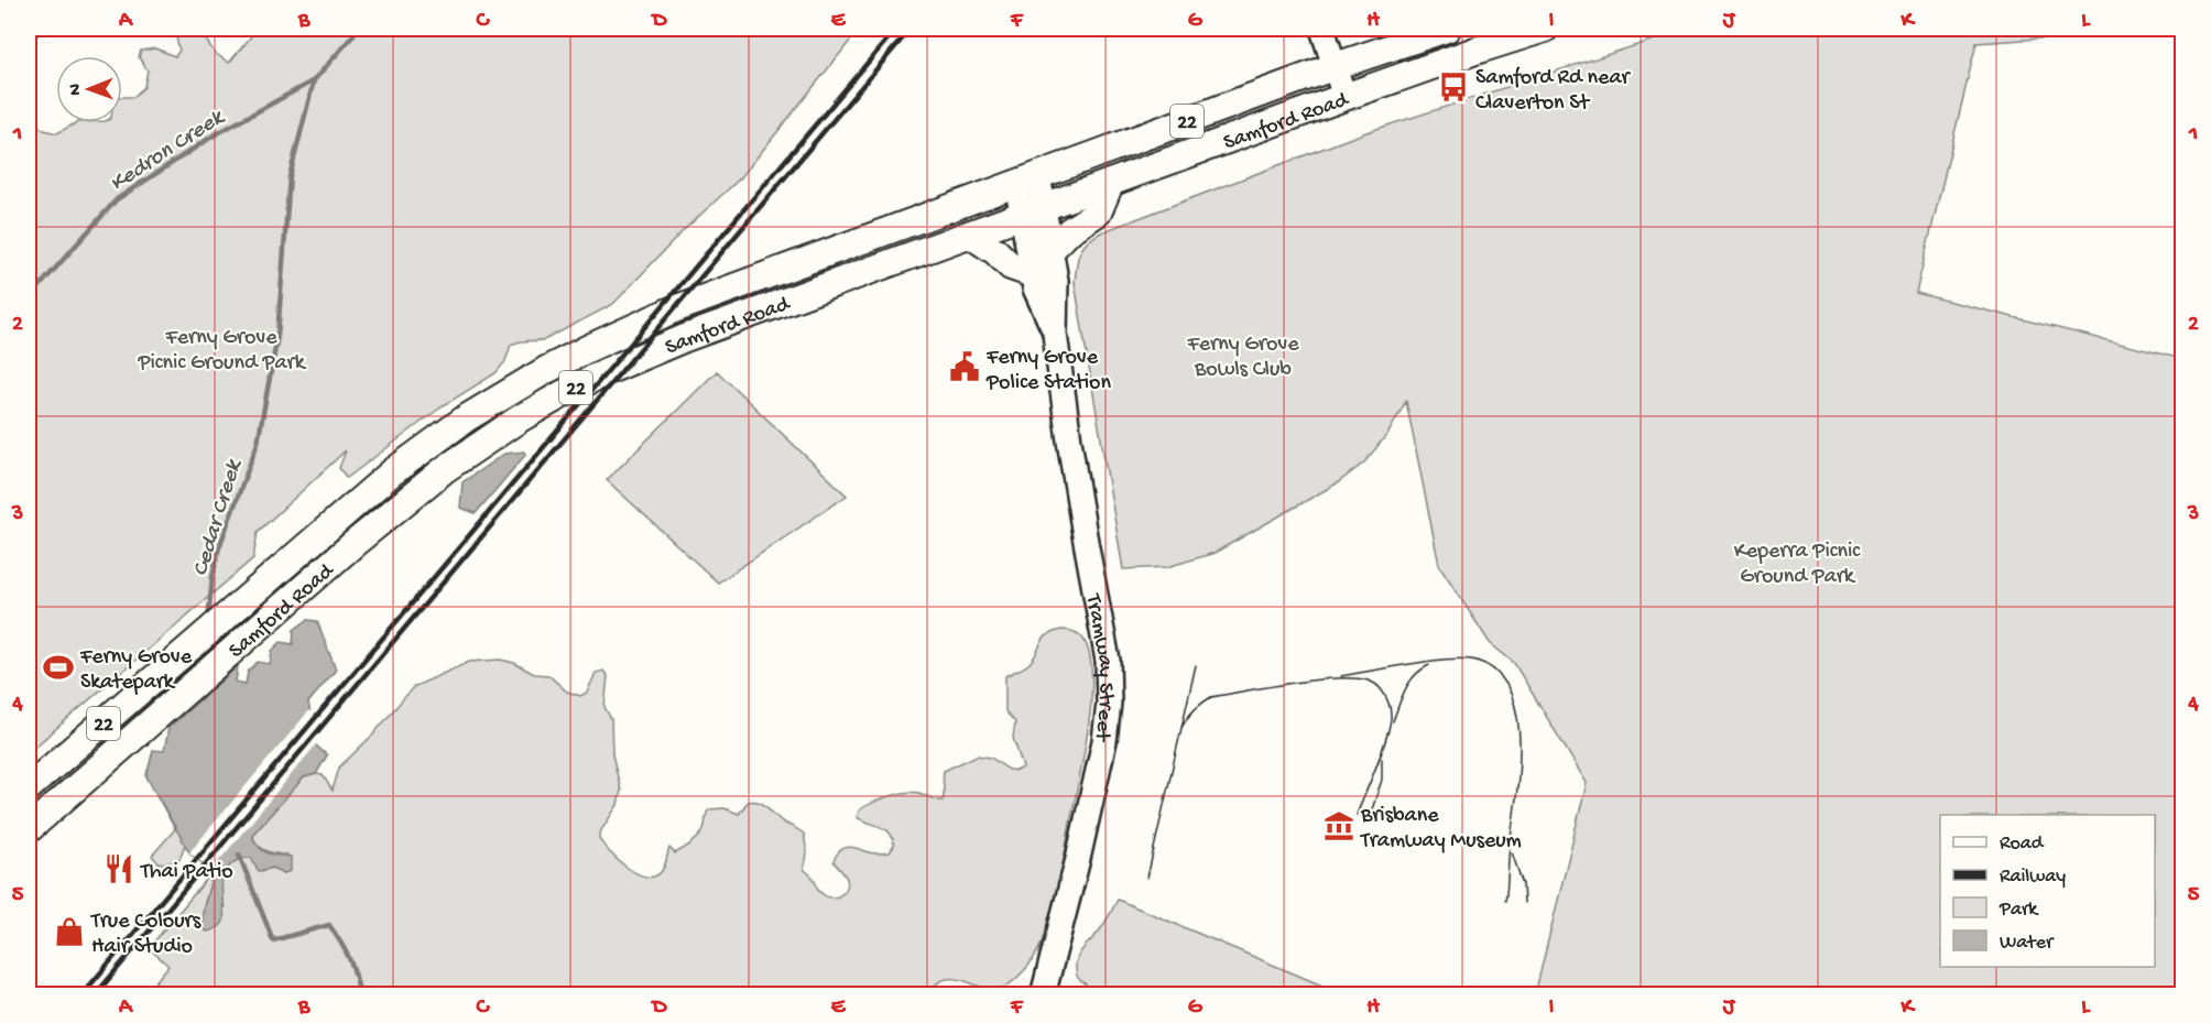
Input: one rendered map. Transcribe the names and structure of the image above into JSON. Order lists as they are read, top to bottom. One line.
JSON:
{"streets":{"main road":["Samford Road","22"],"street":["Tramway Street"]},"crossings":[["Samford Road","Tramway Street"]],"water":["Kedron Creek","Cedar Creek"],"parks":["Ferny Grove Picnic Ground Park","Ferny Grove Bowls Club","Keperra Picnic Ground Park"],"places":{"bus stop":["Samford Rd near Claverton St"],"public building":["Ferny Grove Police Station"],"sports":["Ferny Grove Skatepark"],"museum":["Brisbane Tramway Museum"],"restaurant":["Thai Patio"],"shop":["True Colours Hair Studio"]},"legend":["Road","Railway","Park","Water"],"north":"left","grid":{"columns":["A","B","C","D","E","F","G","H","I","J","K","L"],"rows":["1","2","3","4","5"]}}
